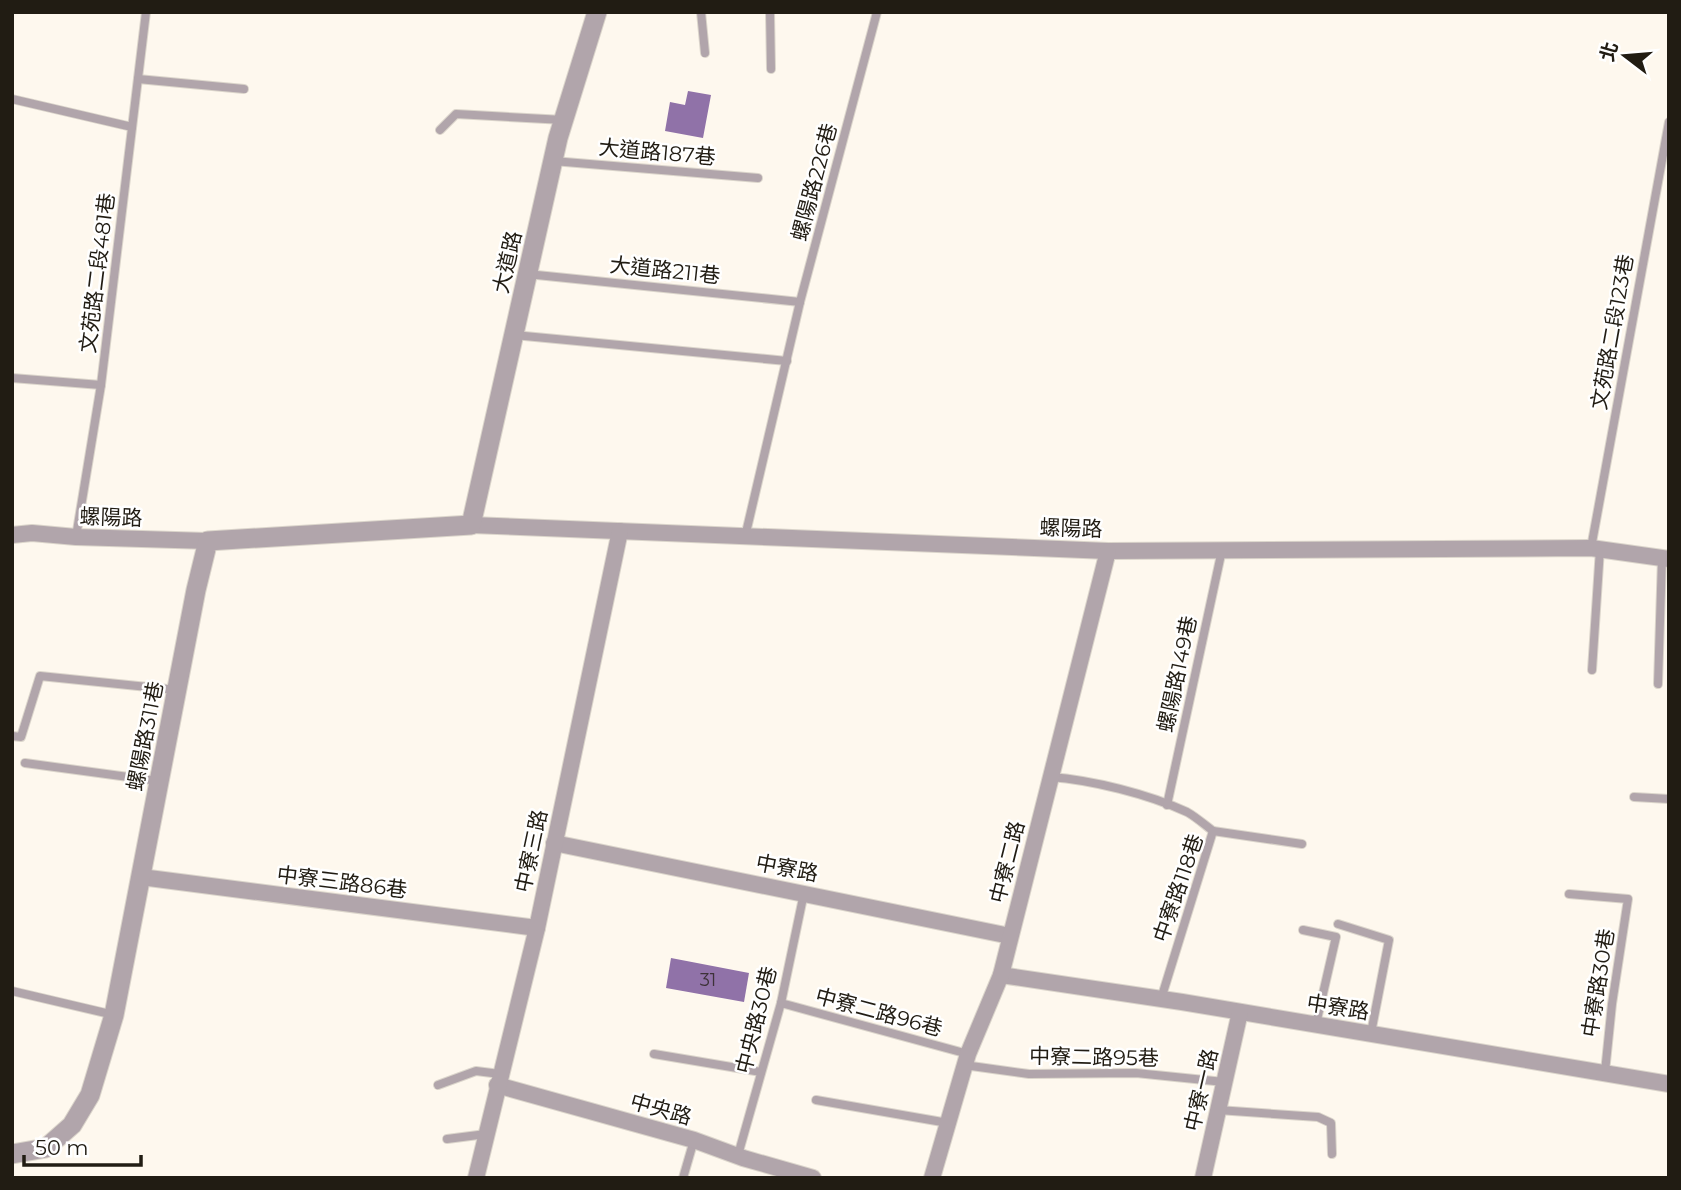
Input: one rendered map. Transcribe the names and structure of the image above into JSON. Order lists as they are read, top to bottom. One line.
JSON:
{"streets":{"street":["大道路","螺陽路","螺陽路311巷","中寮三路","中寮二路","中寮路","中寮三路86巷","中寮一路","中央路"],"lane":["大道路187巷","螺陽路226巷","大道路211巷","文苑路二段481巷","文苑路二段123巷","螺陽路149巷","中寮路118巷","中寮路30巷","中寮二路96巷","中央路30巷","中寮二路95巷"]},"crossings":[["大道路187巷","大道路"],["螺陽路226巷","大道路211巷"],["螺陽路226巷","螺陽路"],["大道路","大道路211巷"],["大道路","螺陽路"],["文苑路二段481巷","螺陽路"],["文苑路二段123巷","螺陽路"],["螺陽路","螺陽路149巷"],["螺陽路","螺陽路311巷"],["螺陽路","中寮三路"],["螺陽路","中寮二路"],["螺陽路311巷","中寮三路86巷"],["中寮三路","中寮路"],["中寮三路","中寮三路86巷"],["中寮三路","中央路"],["中寮二路","中寮路"],["中寮二路","中寮二路96巷"],["中寮二路","中寮二路95巷"],["中寮路","中寮路118巷"],["中寮路","中寮路30巷"],["中寮路","中央路30巷"],["中寮路","中寮一路"],["中寮二路96巷","中央路30巷"],["中寮二路96巷","中寮二路95巷"],["中央路30巷","中央路"],["中寮二路95巷","中寮一路"]],"house_numbers":["31"],"scale_bar":"50 m","north":"left"}
